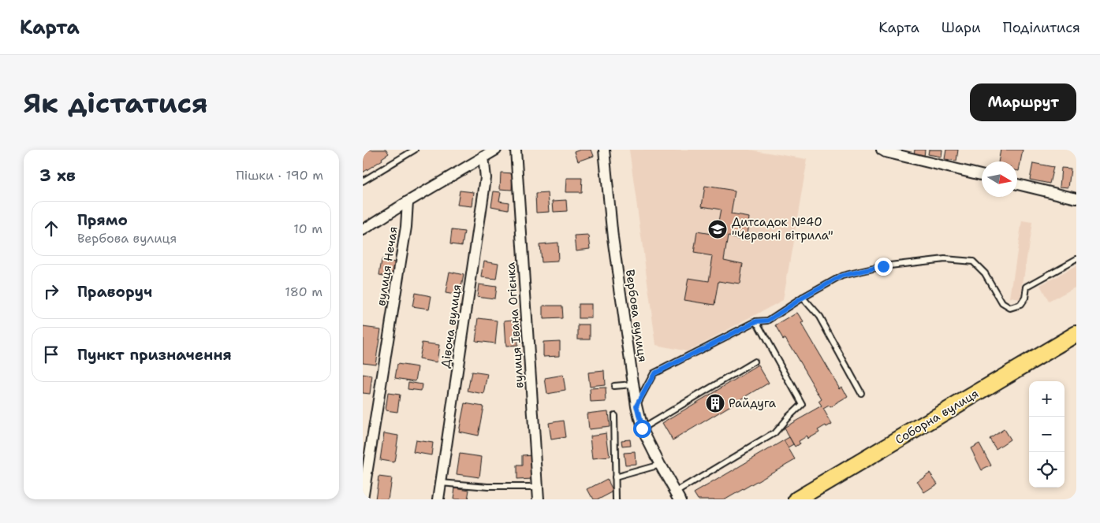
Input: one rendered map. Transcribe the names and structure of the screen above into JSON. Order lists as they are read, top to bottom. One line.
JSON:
{"streets":{"main road":["Соборна вулиця"],"street":["вулиця Нечая","Вербова вулиця","вулиця Івана Огієнка","Дівоча вулиця"]},"places":{"school or university":["Дитсадок №40 \"Червоні вітрила\""],"building":["Райдуга"]},"north":"right","page":{"header":"Карта","nav":["Карта","Шари","Поділитися"],"buttons":"Маршрут","title":"Як дістатися","heading":["3 хв","Пішки · 190 m"],"list":[["Прямо","Вербова вулиця","10 m"],["Праворуч","180 m"],"Пункт призначення"],"map_buttons":["+","−"]}}
